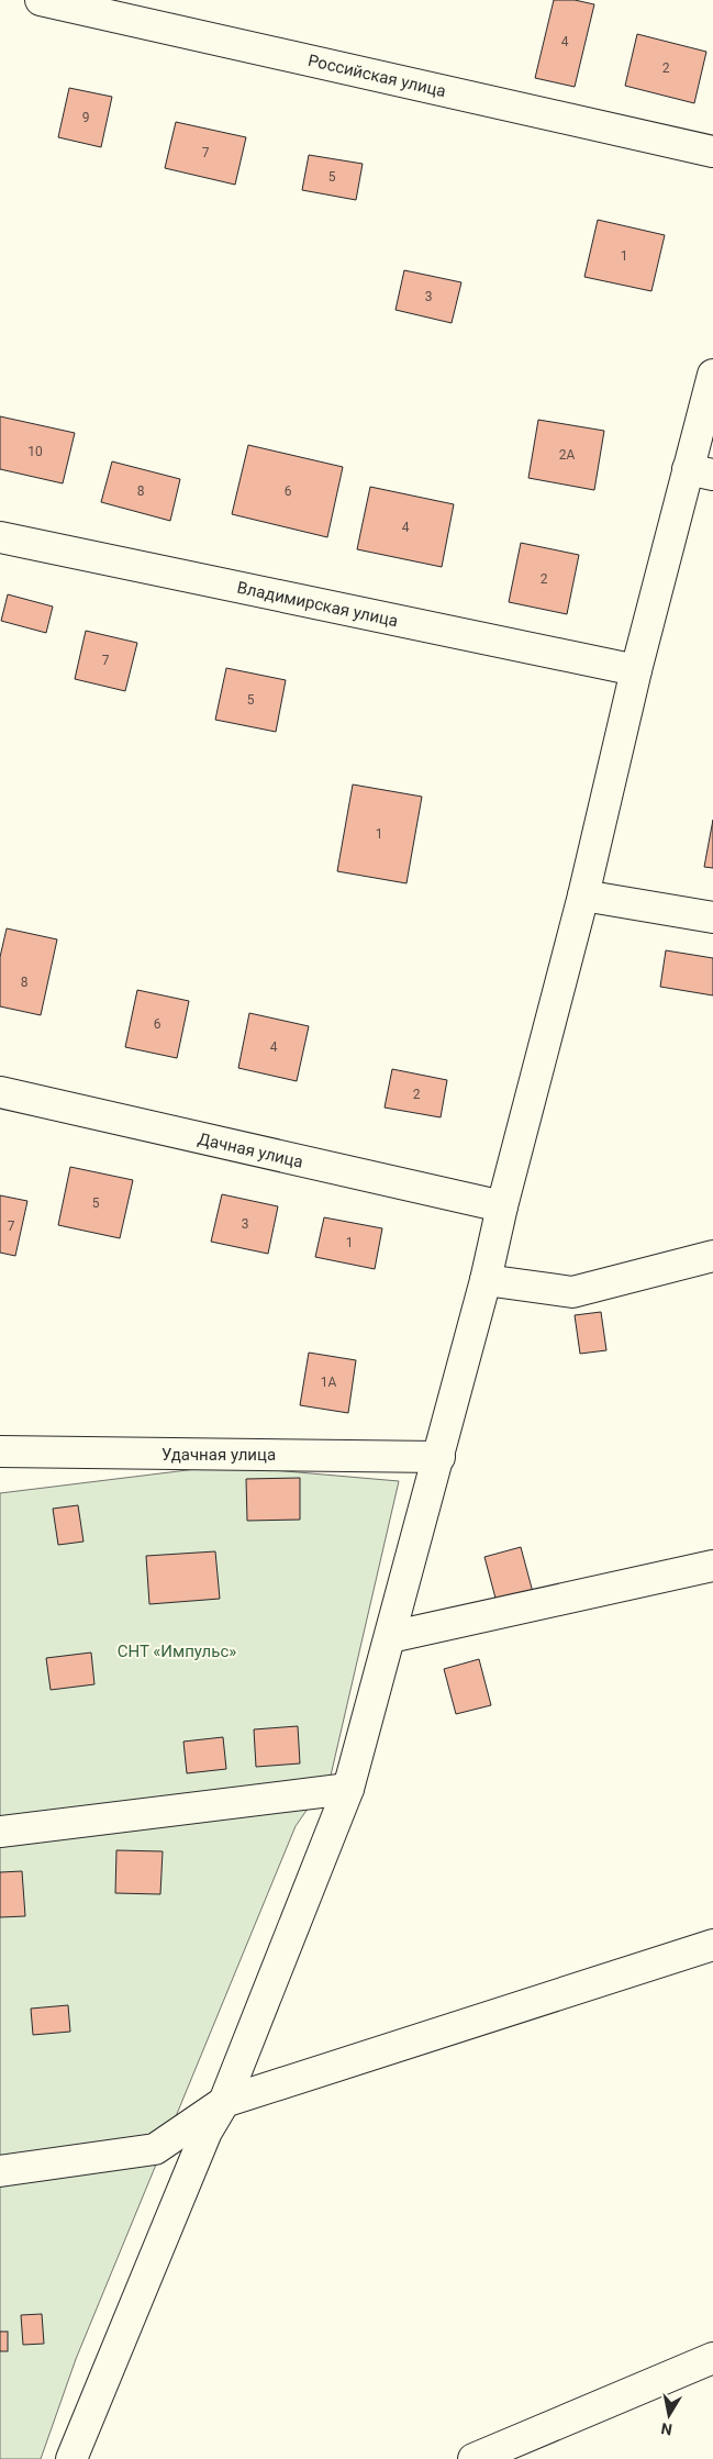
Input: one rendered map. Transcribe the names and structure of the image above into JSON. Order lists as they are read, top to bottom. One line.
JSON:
{"streets":{"street":["Российская улица","Владимирская улица","Дачная улица","Удачная улица"]},"parks":["СНТ «Импульс»"],"house_numbers":["4","2","9","7","5","1","3","10","2А","8","6","4","2","7","5","1","8","6","4","2","5","3","7","1","1А"],"north":"bottom"}
